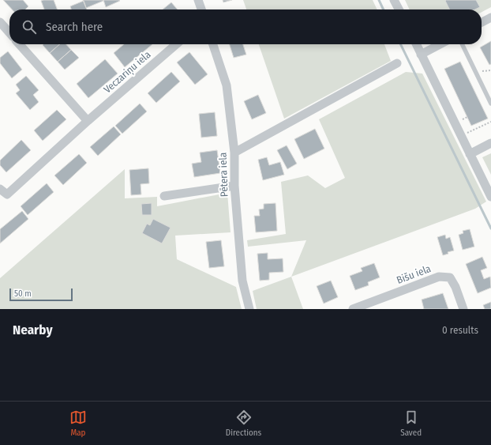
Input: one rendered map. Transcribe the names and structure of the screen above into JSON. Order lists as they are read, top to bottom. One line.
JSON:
{"streets":{"street":["Veczariņu iela","Pētera iela","Bišu iela"]},"scale_bar":"50 m","page":{"search":"Search here","scale":"50 m","heading":["Nearby","0 results"],"nav":["Map","Directions","Saved"]}}
